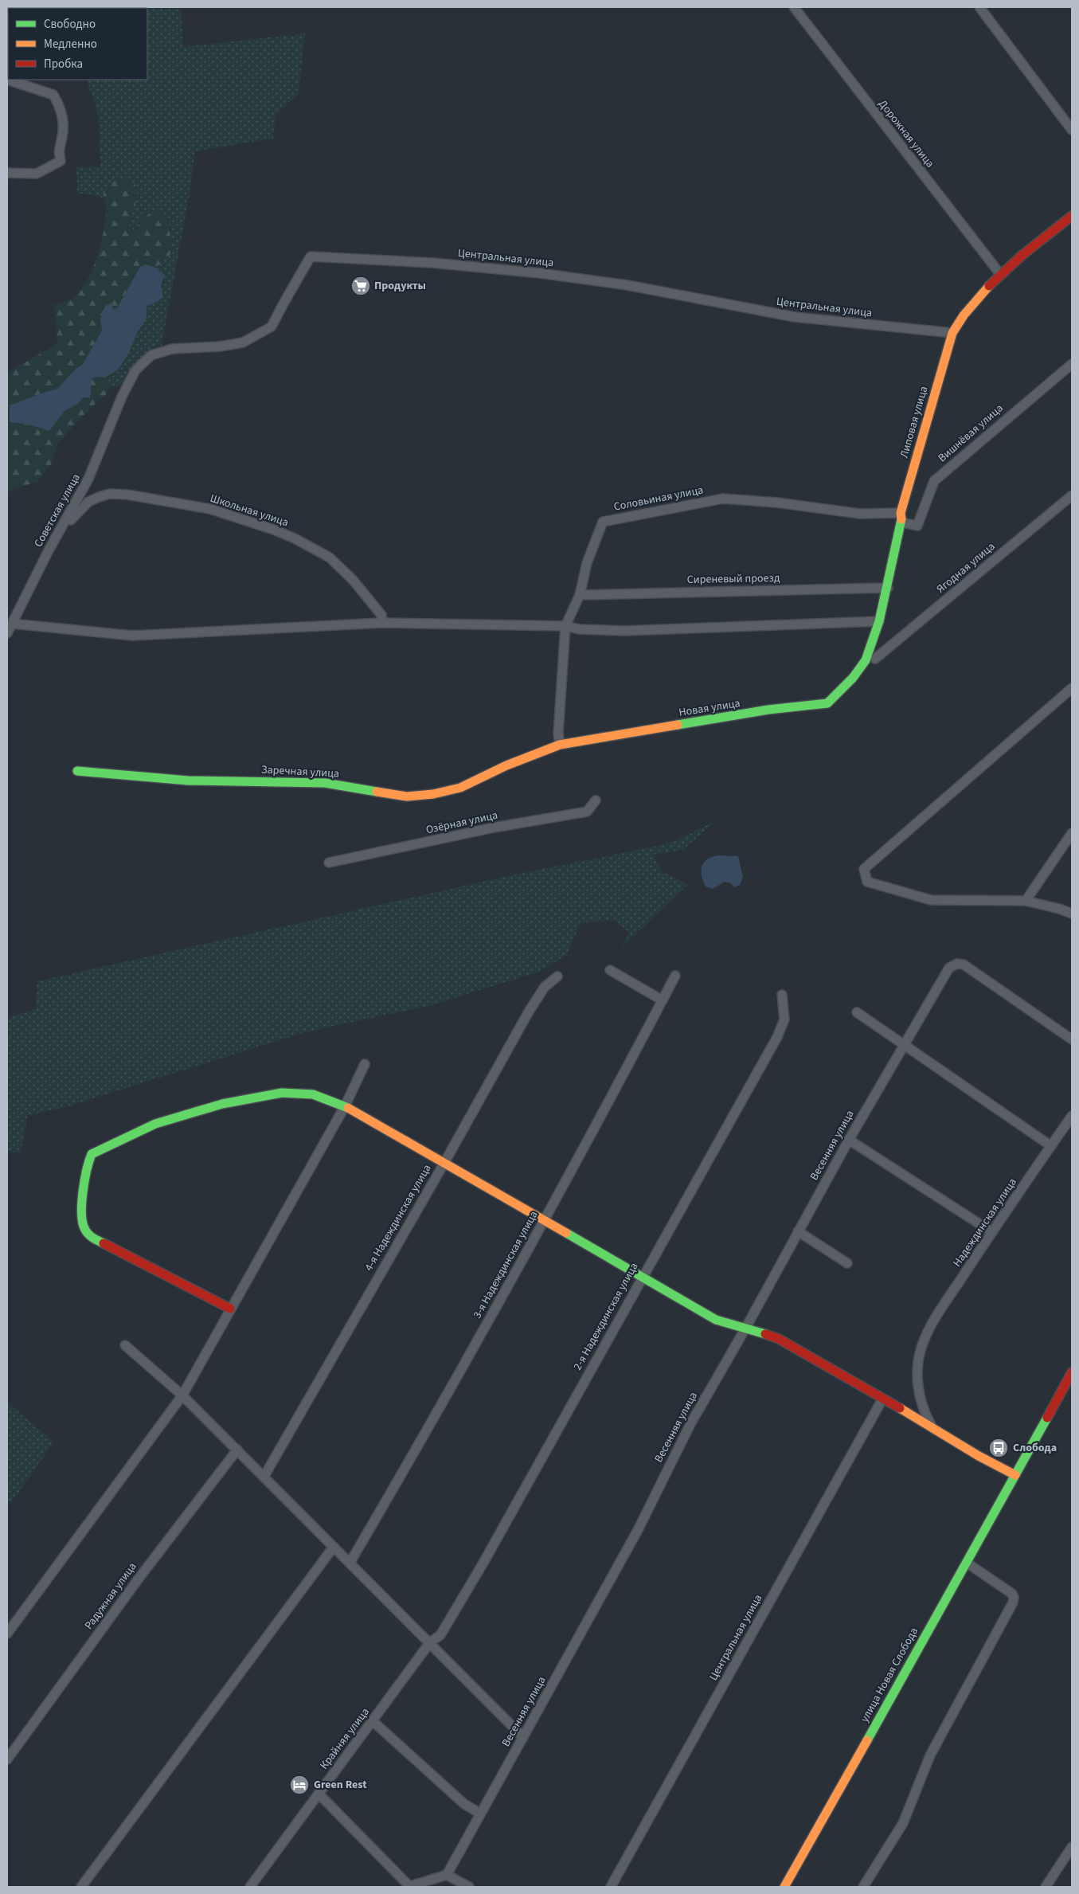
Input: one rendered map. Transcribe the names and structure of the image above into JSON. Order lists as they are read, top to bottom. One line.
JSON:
{"streets":{"street":["Дорожная улица","Центральная улица","Липовая улица","Вишнёвая улица","Соловьиная улица","Советская улица","Школьная улица","Ягодная улица","Сиреневый проезд","Новая улица","Заречная улица","Озёрная улица","Весенняя улица","4-я Надеждинская улица","Надеждинская улица","3-я Надеждинская улица","2-я Надеждинская улица","Радужная улица","улица Новая Слобода","Крайняя улица"]},"crossings":[["Дорожная улица","Липовая улица"],["Центральная улица","Липовая улица"],["Центральная улица","Советская улица"],["Липовая улица","Вишнёвая улица"],["Липовая улица","Соловьиная улица"],["Липовая улица","Сиреневый проезд"],["Липовая улица","Новая улица"],["Соловьиная улица","Сиреневый проезд"],["Соловьиная улица","Новая улица"],["Соловьиная улица","Заречная улица"],["Советская улица","Школьная улица"],["Новая улица","Заречная улица"],["2-я Надеждинская улица","Крайняя улица"]],"places":{"supermarket":["Продукты"],"bus stop":["Слобода"],"hotel":["Green Rest"]},"legend":["Свободно","Медленно","Пробка"]}
